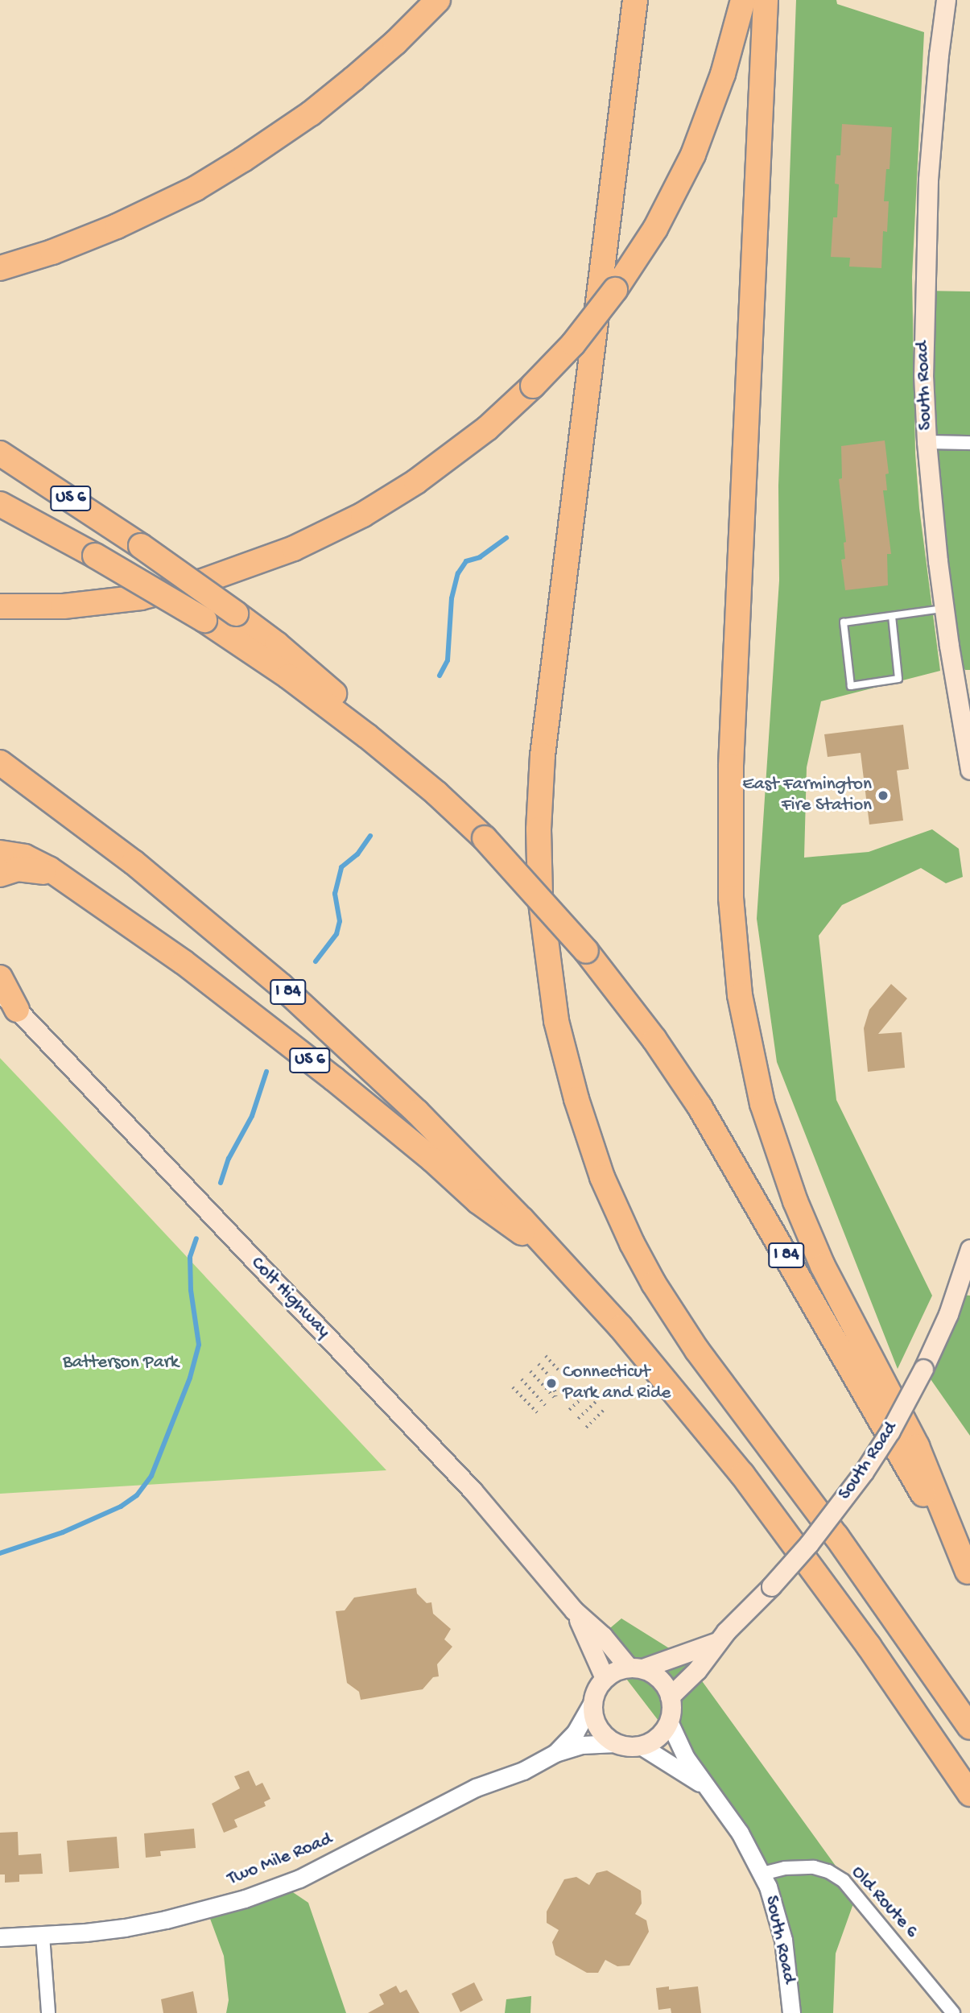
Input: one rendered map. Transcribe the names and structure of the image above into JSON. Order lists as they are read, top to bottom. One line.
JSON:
{"streets":{"highway":["US 6","I 84"],"main road":["South Road","Colt Highway"],"street":["Two Mile Road","Old Route 6"]},"crossings":[["South Road","Colt Highway"],["South Road","Two Mile Road"],["South Road","Old Route 6"],["US 6","I 84"],["Colt Highway","Two Mile Road"]],"parks":["Batterson Park"],"places":["East Farmington Fire Station","Connecticut Park and Ride"]}
